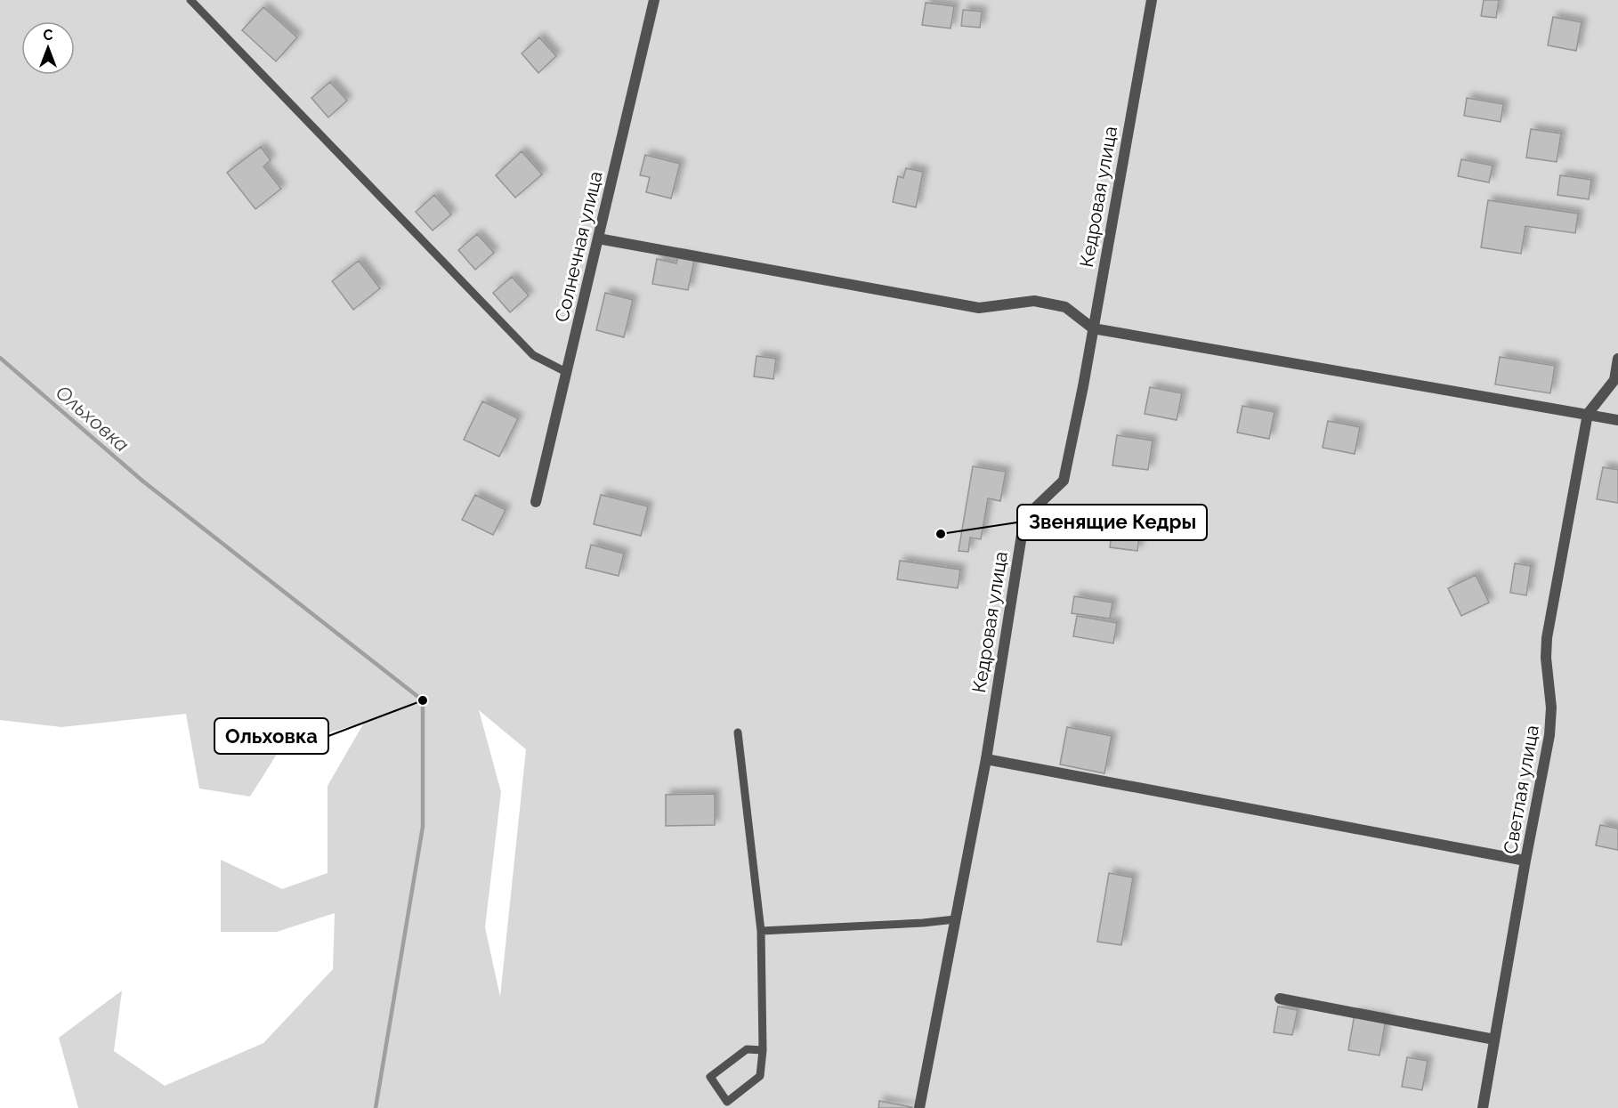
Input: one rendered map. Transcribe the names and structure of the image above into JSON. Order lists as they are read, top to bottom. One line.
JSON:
{"streets":{"street":["Кедровая улица","Солнечная улица","Светлая улица"]},"water":["Ольховка"],"places":["Звенящие Кедры","Ольховка"],"north":"top"}
